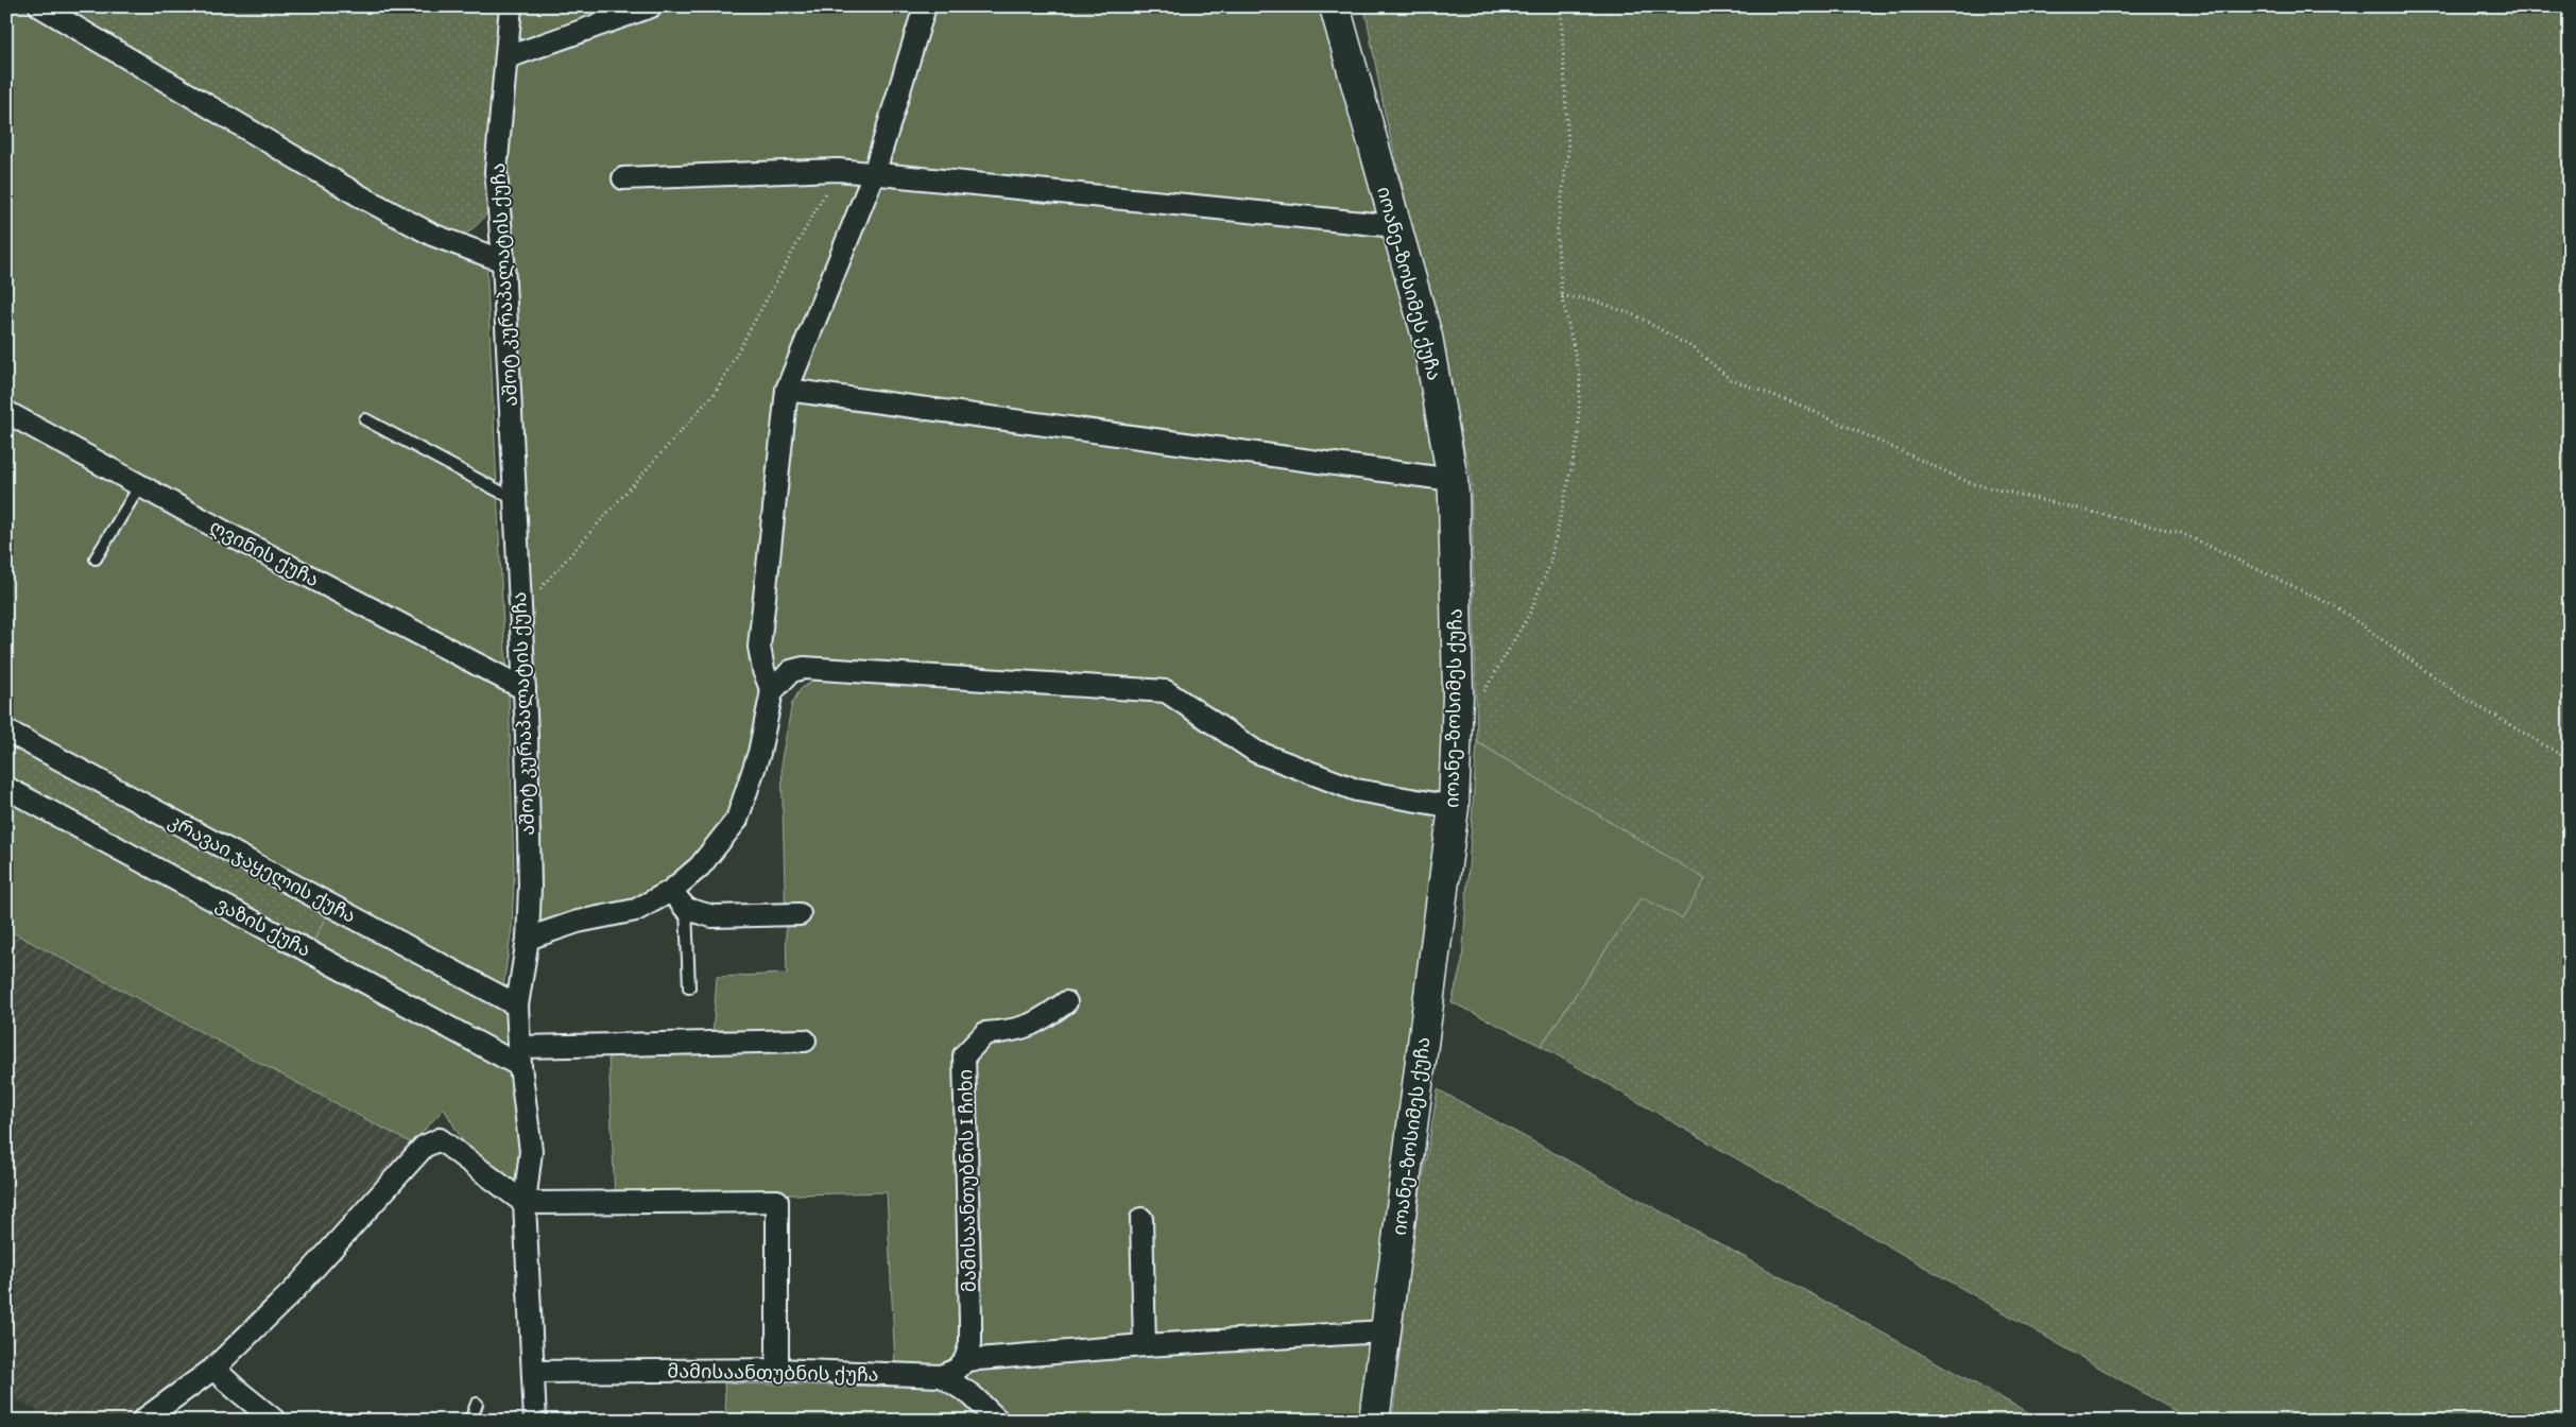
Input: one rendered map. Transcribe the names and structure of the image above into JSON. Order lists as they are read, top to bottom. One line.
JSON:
{"streets":{"street":["იოანე-ზოსიმეს ქუჩა","აშოტ კურაპალატის ქუჩა","ღვინის ქუჩა","კრავაი ჯაყელის ქუჩა","ვაზის ქუჩა","მამისაანთუბნის I ჩიხი","მამისაანთუბნის ქუჩა"]},"crossings":[["აშოტ კურაპალატის ქუჩა","ღვინის ქუჩა"],["აშოტ კურაპალატის ქუჩა","კრავაი ჯაყელის ქუჩა"],["აშოტ კურაპალატის ქუჩა","ვაზის ქუჩა"],["აშოტ კურაპალატის ქუჩა","მამისაანთუბნის ქუჩა"]]}
